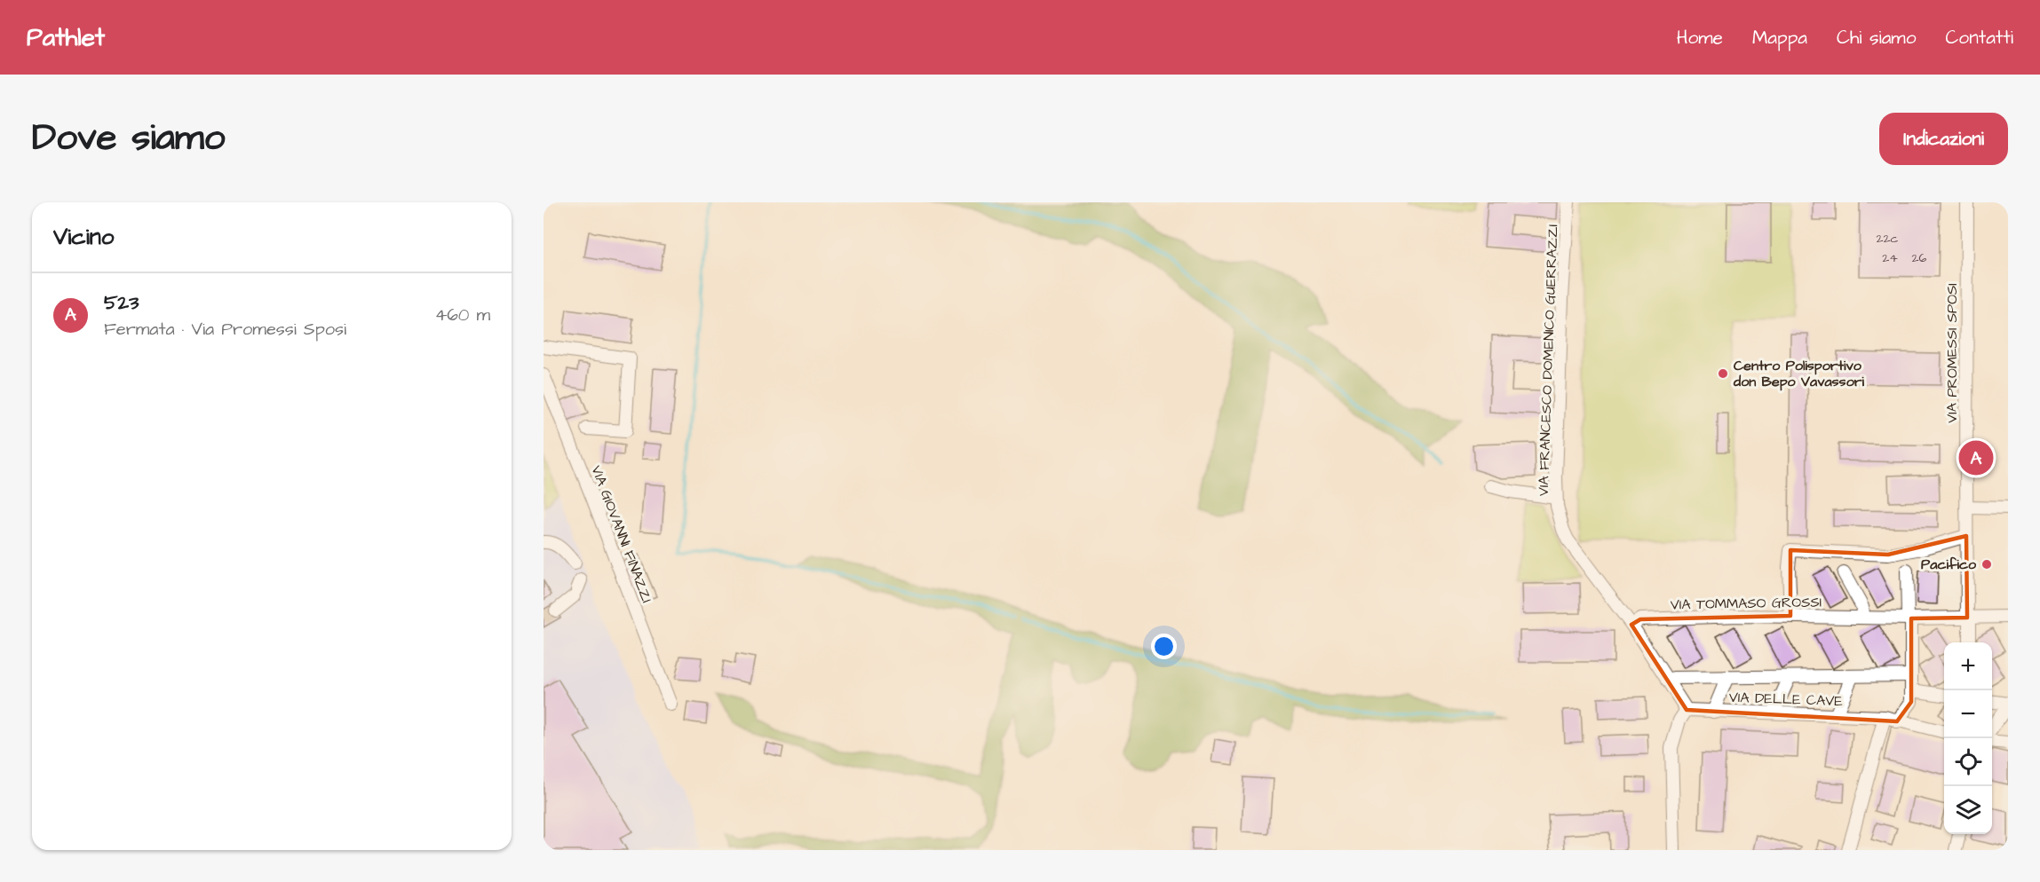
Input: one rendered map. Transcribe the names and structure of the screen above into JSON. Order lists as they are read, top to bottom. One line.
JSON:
{"streets":{"street":["VIA PROMESSI SPOSI","VIA FRANCESCO DOMENICO GUERRAZZI","VIA GIOVANNI FINAZZI","VIA TOMMASO GROSSI","VIA DELLE CAVE"]},"crossings":[["VIA PROMESSI SPOSI","VIA TOMMASO GROSSI"],["VIA FRANCESCO DOMENICO GUERRAZZI","VIA TOMMASO GROSSI"]],"places":["Centro Polisportivo don Bepo Vavassori","Pacifico"],"house_numbers":["22c","24","26"],"page":{"header":"Pathlet","nav":["Home","Mappa","Chi siamo","Contatti"],"title":"Dove siamo","buttons":"Indicazioni","heading":"Vicino","list":[{"mark":"A","name":"523","note":"Fermata · Via Promessi Sposi","value":"460 m"}],"pins":"A","map_buttons":["+","−"]}}
